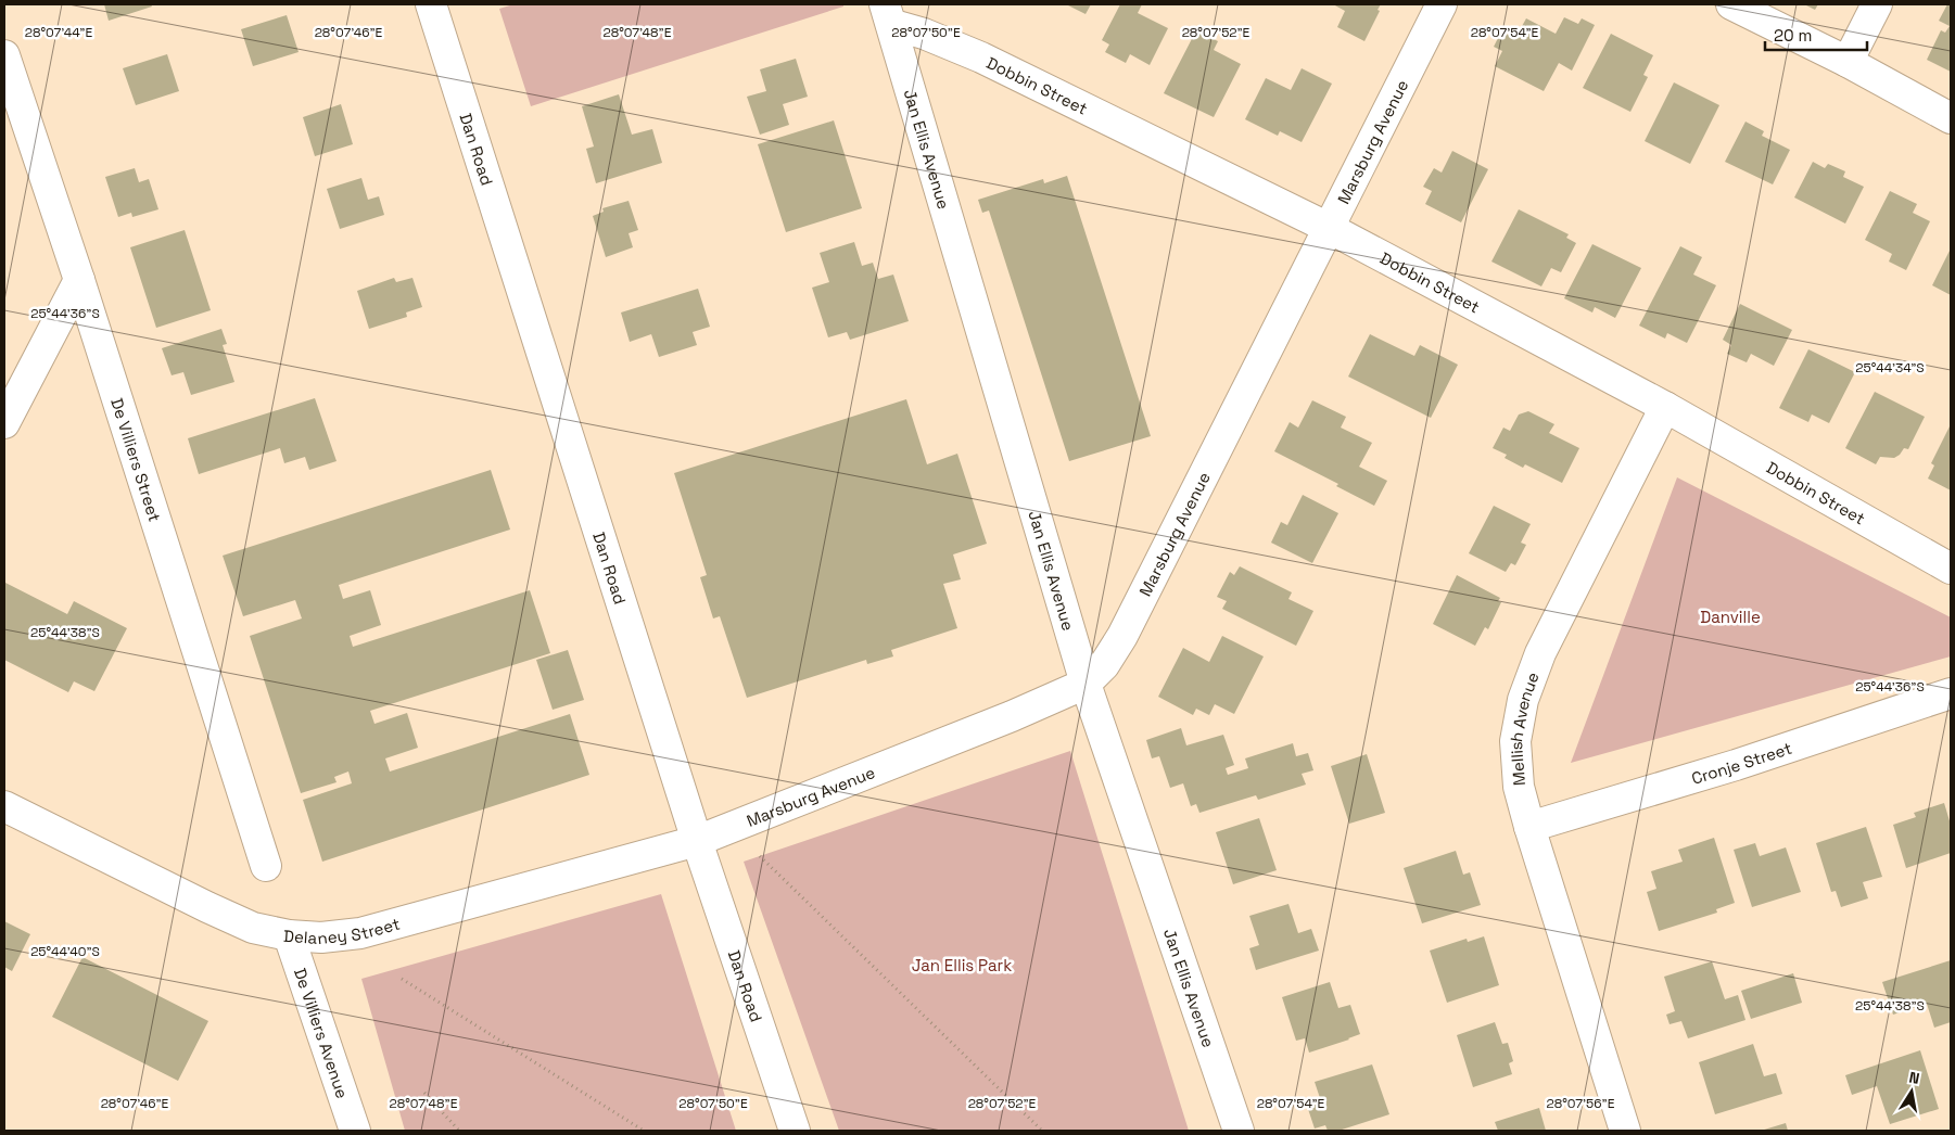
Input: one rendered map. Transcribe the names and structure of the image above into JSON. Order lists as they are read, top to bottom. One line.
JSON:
{"streets":{"street":["Dobbin Street","Marsburg Avenue","Jan Ellis Avenue","Dan Road","De Villiers Street","Mellish Avenue","Cronje Street","Delaney Street","De Villiers Avenue"]},"crossings":[["Dobbin Street","Marsburg Avenue"],["Dobbin Street","Jan Ellis Avenue"],["Dobbin Street","Mellish Avenue"],["Marsburg Avenue","Jan Ellis Avenue"],["Marsburg Avenue","Dan Road"],["Marsburg Avenue","Delaney Street"],["Dan Road","Delaney Street"],["Mellish Avenue","Cronje Street"],["Delaney Street","De Villiers Avenue"]],"parks":["Danville","Jan Ellis Park"],"scale_bar":"20 m","north":"top","coordinates":["28°07'44\"E","28°07'46\"E","28°07'48\"E","28°07'50\"E","28°07'52\"E","28°07'54\"E","25°44'36\"S","25°44'34\"S","25°44'38\"S","25°44'40\"S","28°07'56\"E"]}
